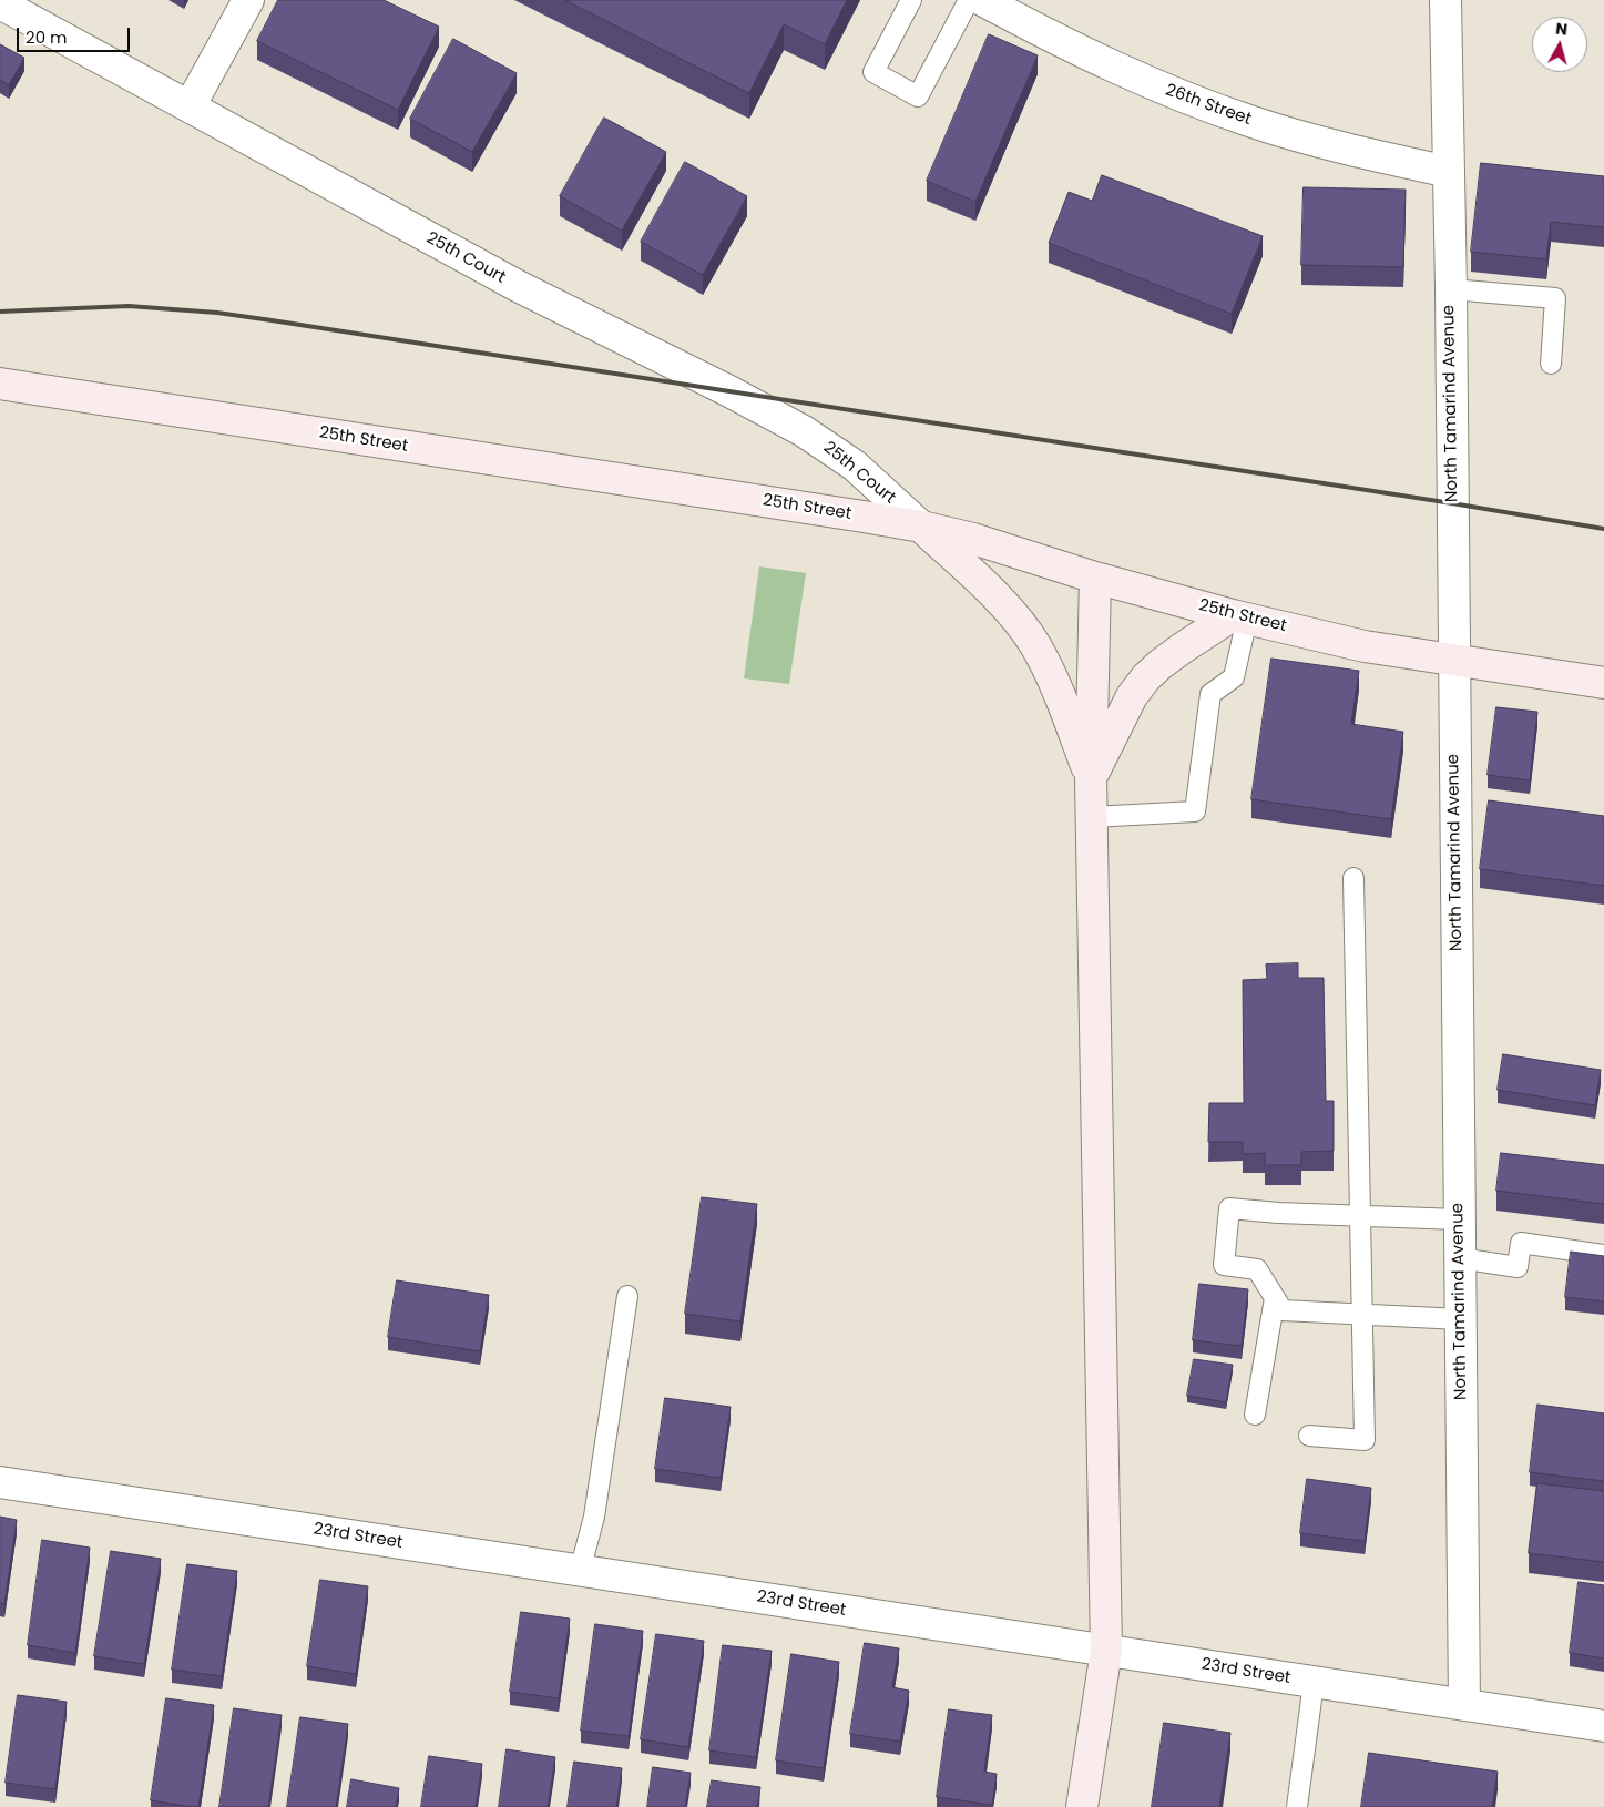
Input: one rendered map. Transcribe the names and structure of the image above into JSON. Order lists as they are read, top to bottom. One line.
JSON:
{"streets":{"main road":["25th Street"],"street":["26th Street","25th Court","North Tamarind Avenue","23rd Street"]},"crossings":[["26th Street","North Tamarind Avenue"],["25th Court","25th Street"],["North Tamarind Avenue","25th Street"],["North Tamarind Avenue","23rd Street"]],"scale_bar":"20 m","north":"top"}
